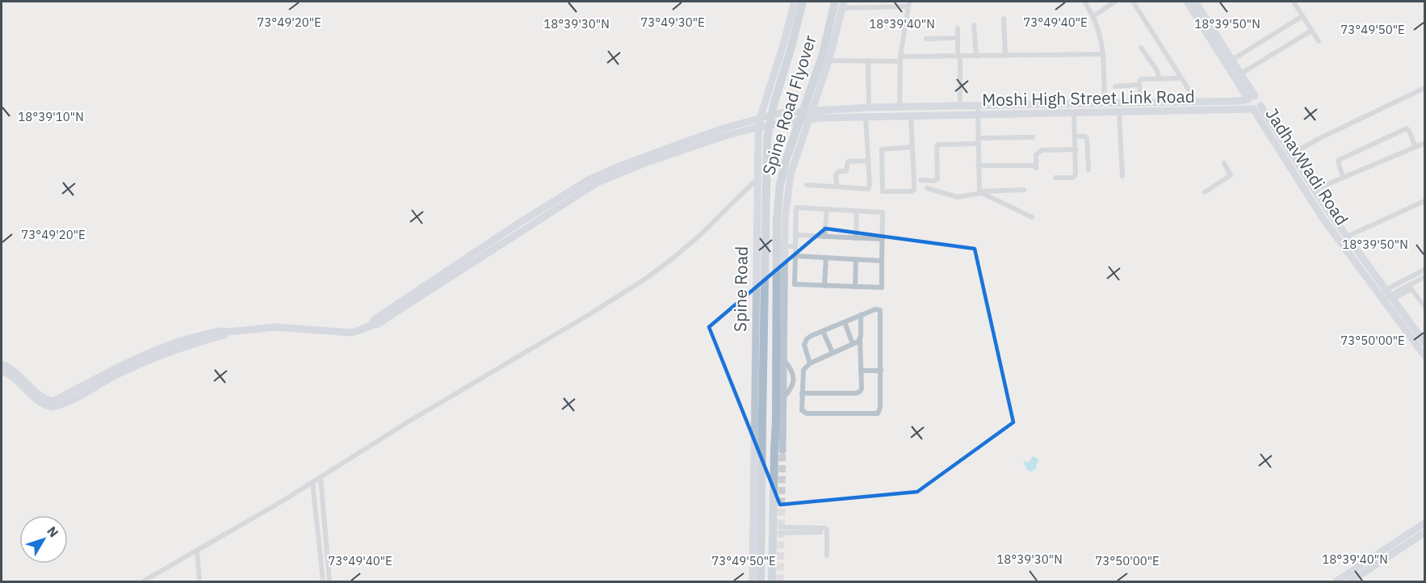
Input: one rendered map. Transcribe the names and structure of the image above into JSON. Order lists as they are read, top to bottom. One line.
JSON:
{"streets":{"main road":["Spine Road Flyover","Spine Road"],"street":["Moshi High Street Link Road","JadhavWadi Road"]},"crossings":[["Moshi High Street Link Road","JadhavWadi Road"],["Moshi High Street Link Road","Spine Road"],["Spine Road Flyover","Spine Road"]],"north":"top right","coordinates":["73°49'20\"E","73°49'30\"E","73°49'40\"E","18°39'30\"N","18°39'40\"N","18°39'50\"N","73°49'50\"E","18°39'10\"N","73°50'00\"E"]}
